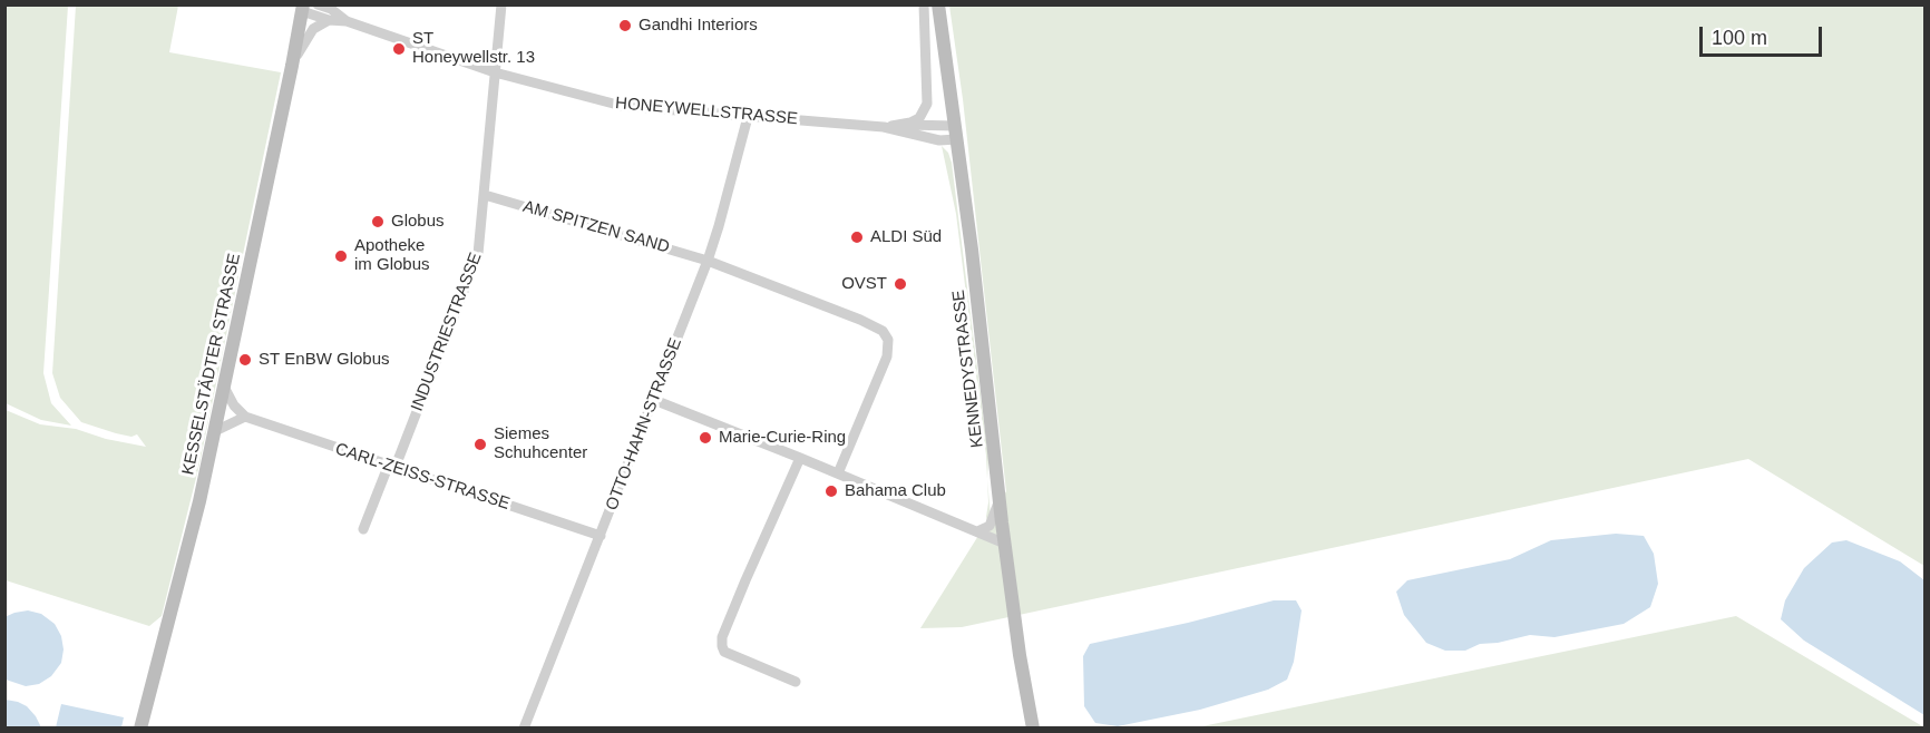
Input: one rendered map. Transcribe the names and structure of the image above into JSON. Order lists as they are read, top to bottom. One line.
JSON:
{"streets":{"main road":["KESSELSTÄDTER STRASSE","KENNEDYSTRASSE"],"street":["HONEYWELLSTRASSE","AM SPITZEN SAND","INDUSTRIESTRASSE","OTTO-HAHN-STRASSE","CARL-ZEISS-STRASSE"]},"crossings":[["HONEYWELLSTRASSE","INDUSTRIESTRASSE"],["HONEYWELLSTRASSE","KESSELSTÄDTER STRASSE"],["HONEYWELLSTRASSE","KENNEDYSTRASSE"],["HONEYWELLSTRASSE","OTTO-HAHN-STRASSE"],["AM SPITZEN SAND","INDUSTRIESTRASSE"],["AM SPITZEN SAND","OTTO-HAHN-STRASSE"],["INDUSTRIESTRASSE","CARL-ZEISS-STRASSE"],["OTTO-HAHN-STRASSE","CARL-ZEISS-STRASSE"]],"places":["Gandhi Interiors","ST Honeywellstr. 13","Globus","ALDI Süd","Apotheke im Globus","OVST","ST EnBW Globus","Marie-Curie-Ring","Siemes Schuhcenter","Bahama Club"],"scale_bar":"100 m"}
